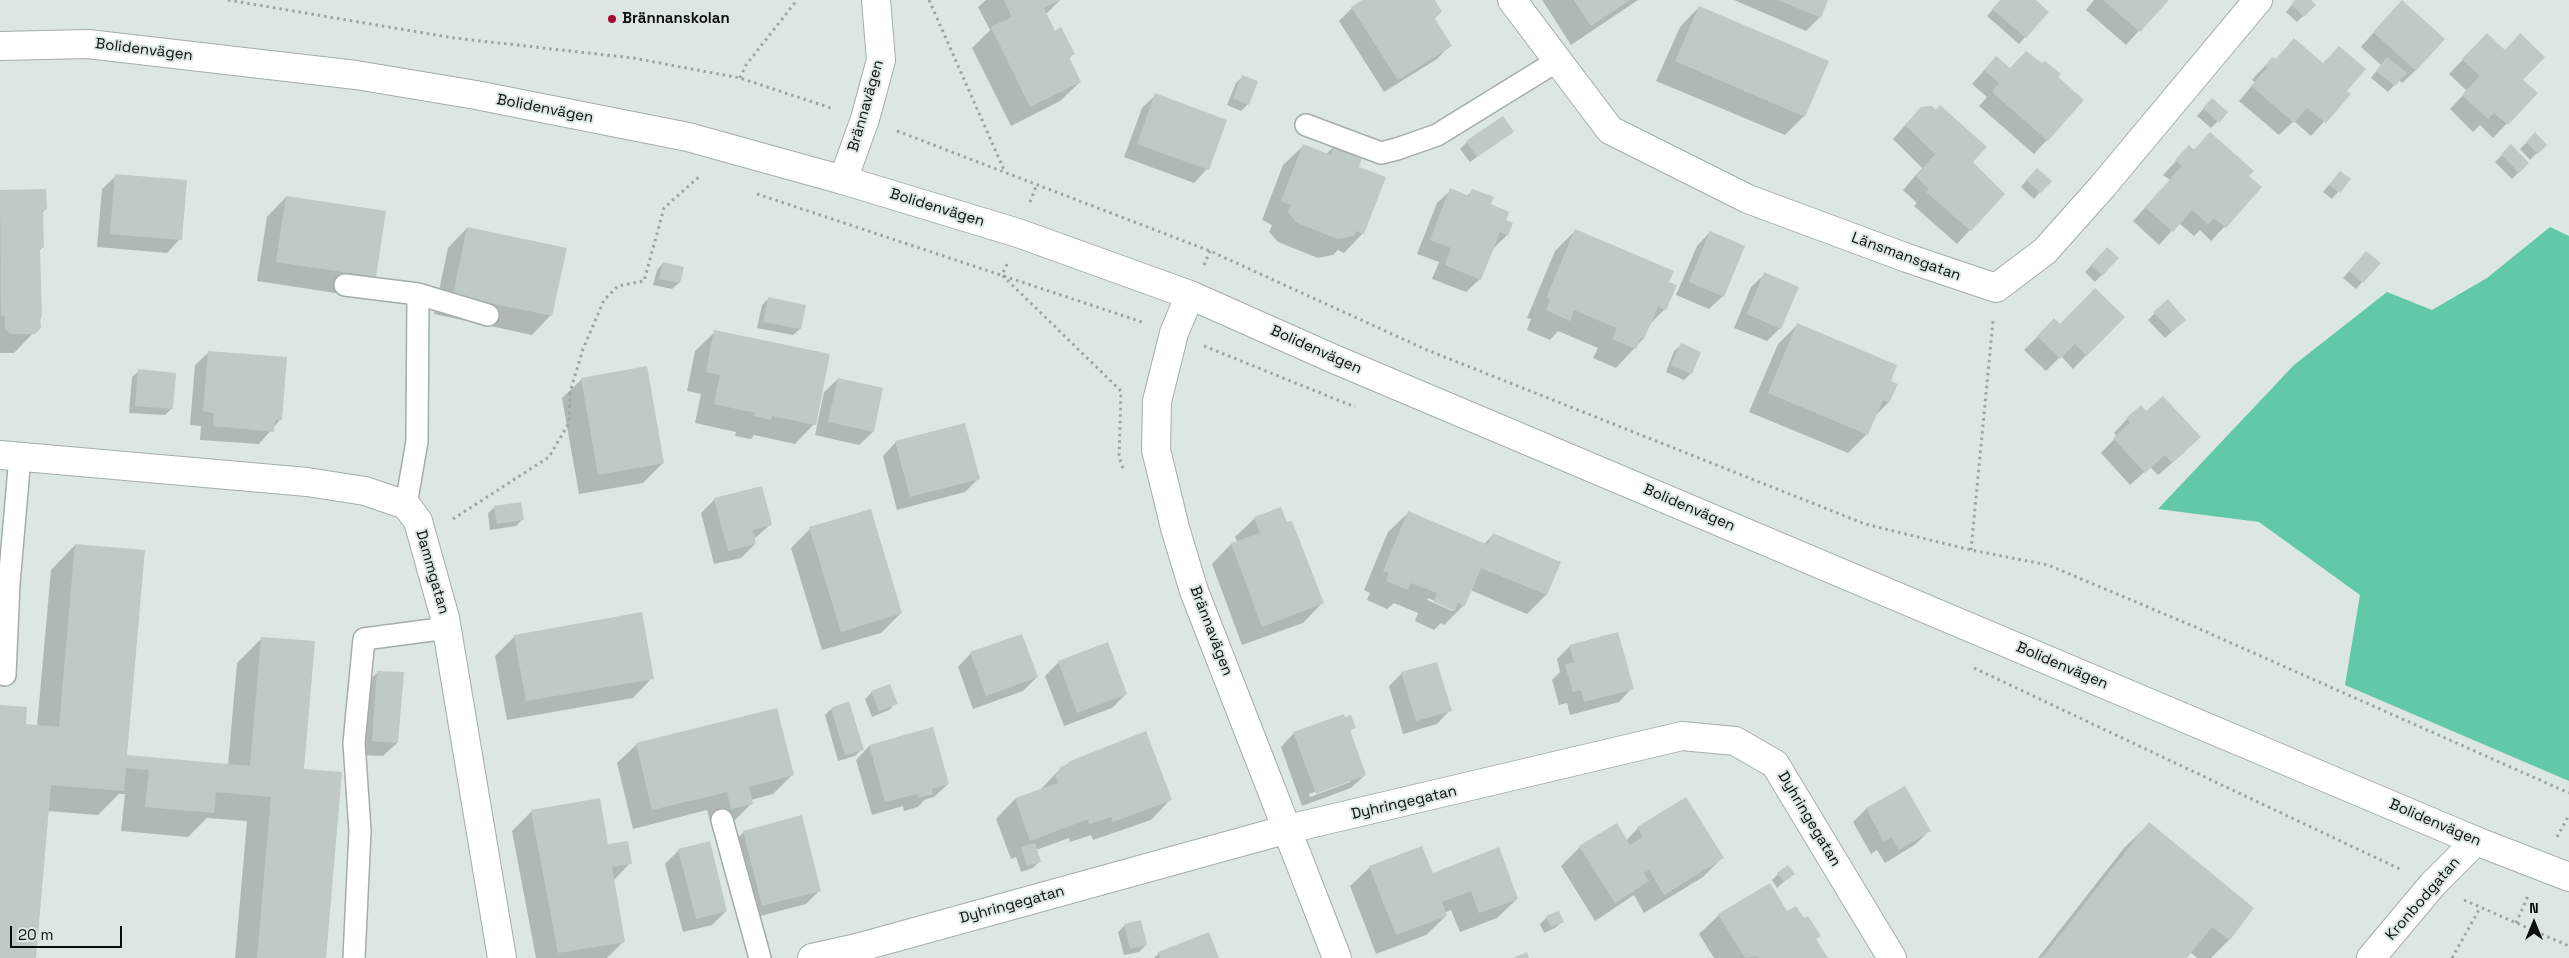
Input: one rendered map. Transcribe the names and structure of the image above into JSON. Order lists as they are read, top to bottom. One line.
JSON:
{"streets":{"street":["Bolidenvägen","Brännavägen","Länsmansgatan","Dammgatan","Dyhringegatan","Kronbodgatan"]},"crossings":[["Bolidenvägen","Brännavägen"],["Bolidenvägen","Kronbodgatan"],["Brännavägen","Dyhringegatan"]],"places":["Brännanskolan"],"scale_bar":"20 m","north":"top"}
